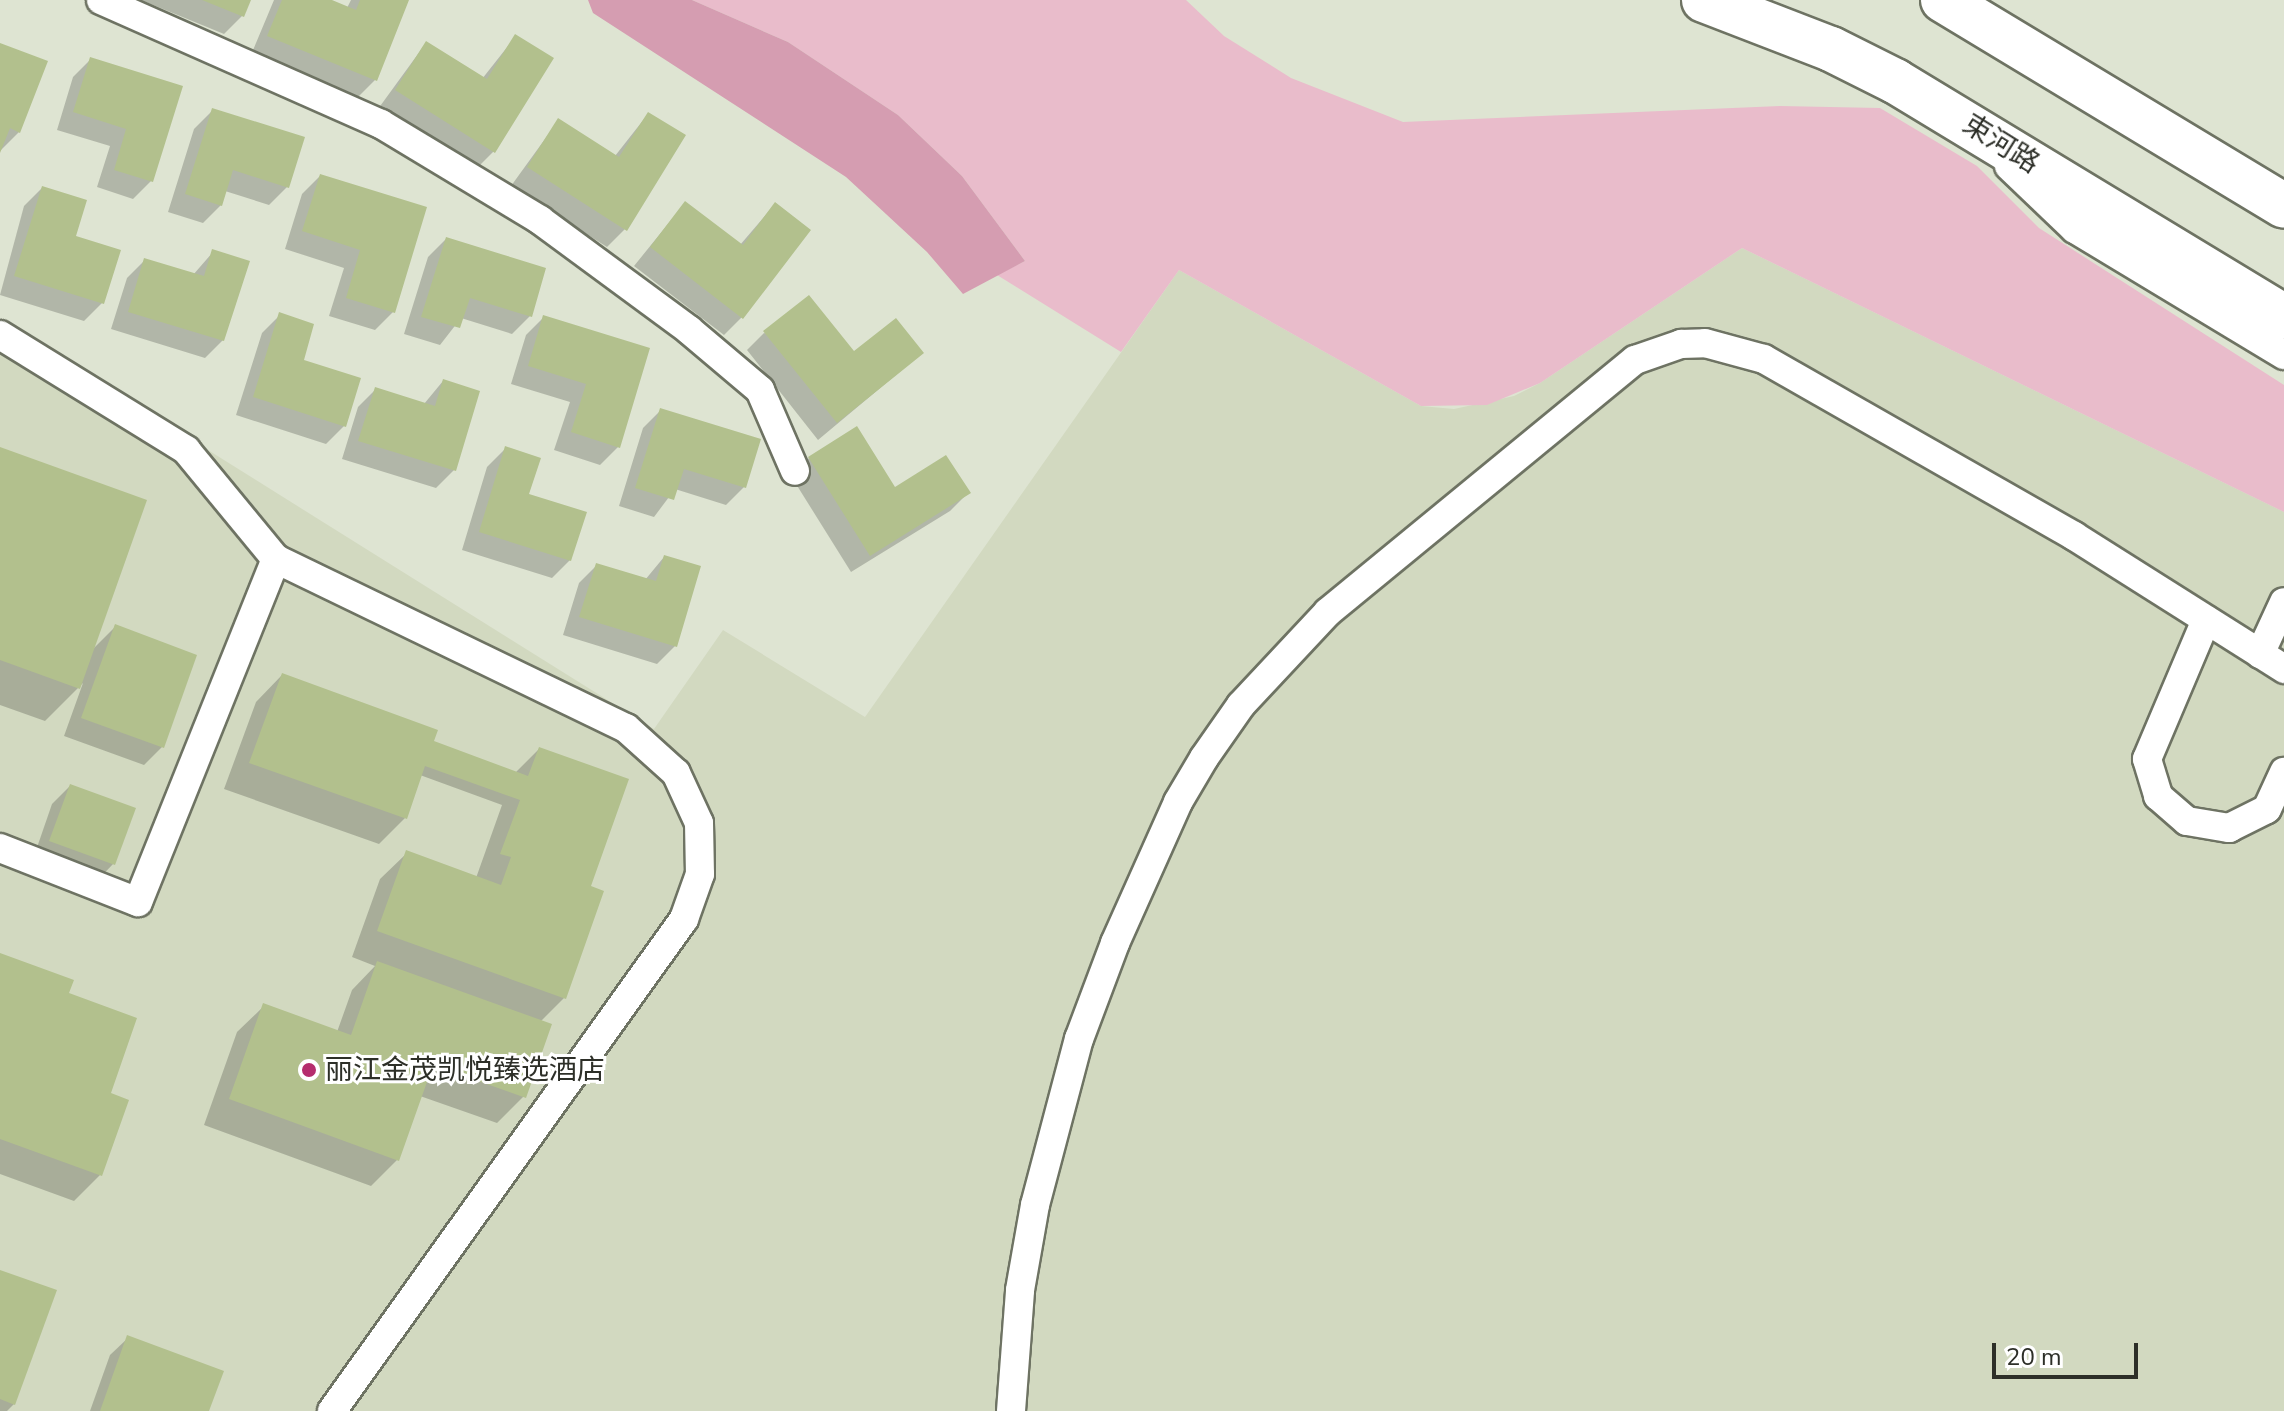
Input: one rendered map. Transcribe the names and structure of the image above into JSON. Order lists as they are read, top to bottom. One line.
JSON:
{"streets":{"main road":["束河路"]},"places":["丽江金茂凯悦臻选酒店"],"scale_bar":"20 m"}
